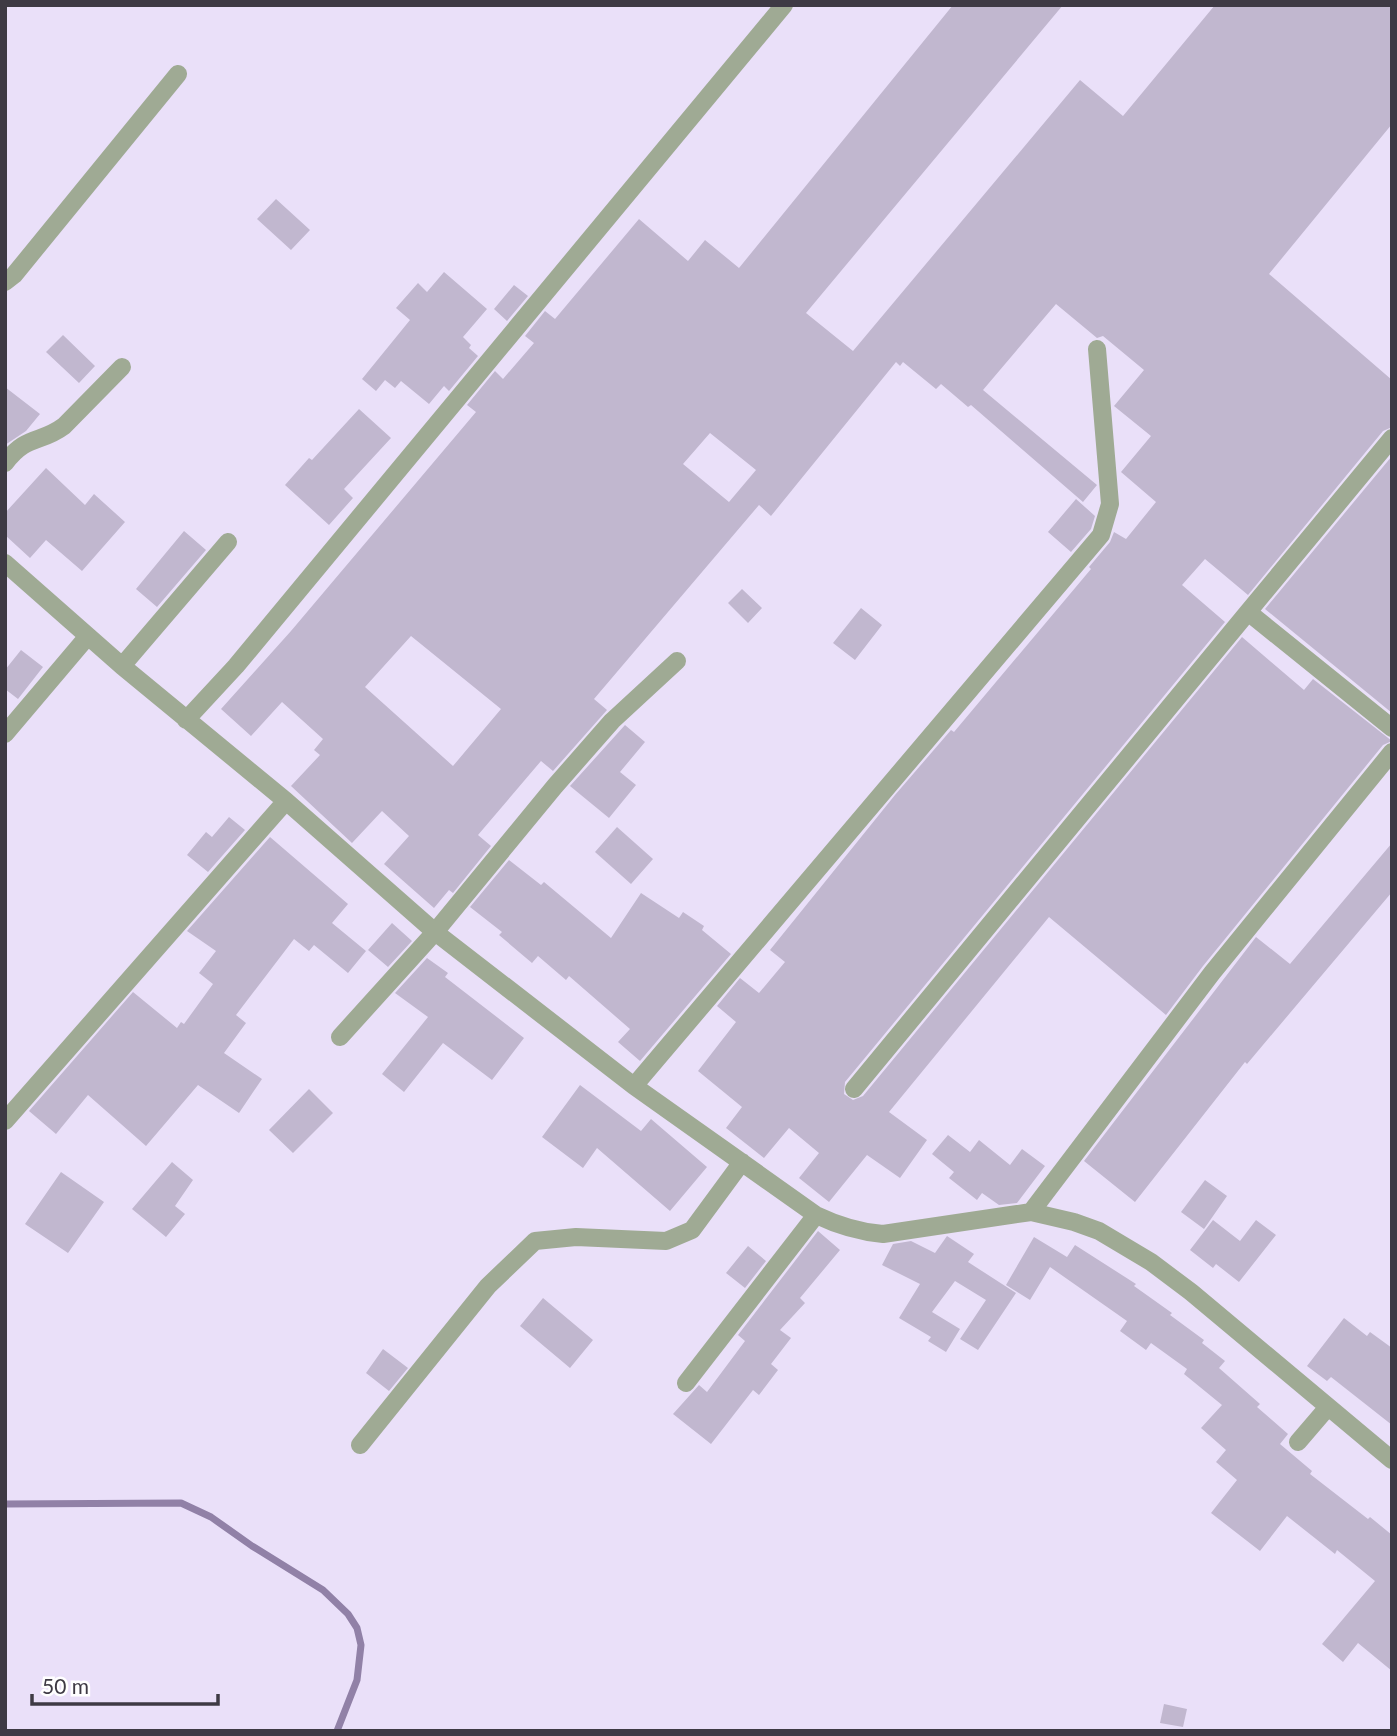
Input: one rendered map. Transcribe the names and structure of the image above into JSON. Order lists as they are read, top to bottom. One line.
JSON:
{"scale_bar":"50 m"}
